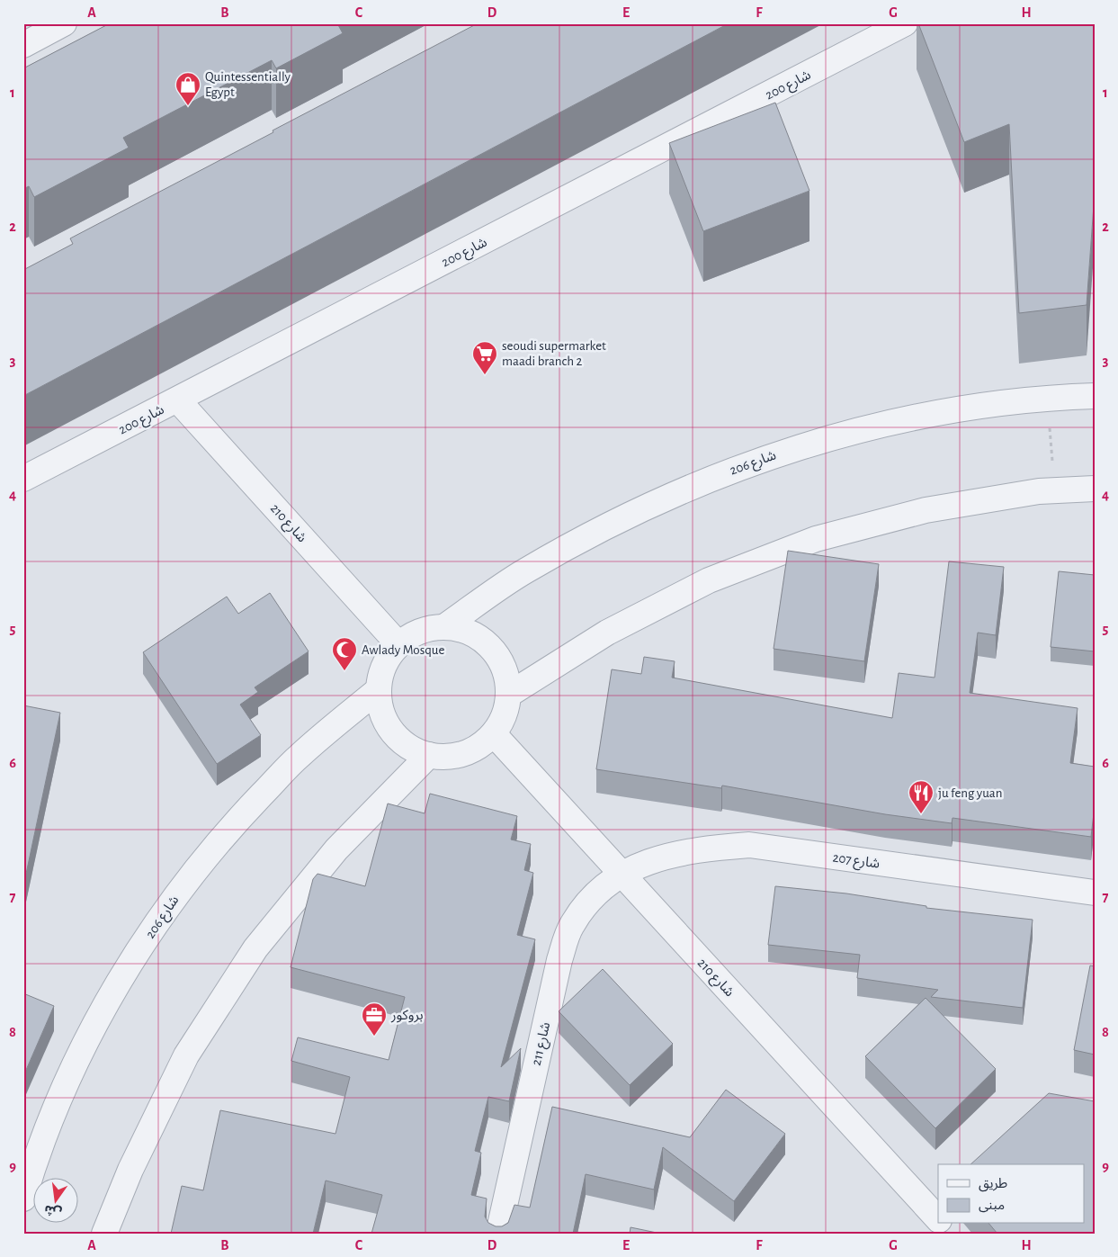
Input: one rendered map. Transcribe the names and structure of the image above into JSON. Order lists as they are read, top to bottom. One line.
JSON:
{"streets":{"street":["شارع 200","شارع 206","شارع 210","شارع 207","شارع 211"]},"crossings":[["شارع 200","شارع 210"],["شارع 206","شارع 210"],["شارع 210","شارع 207"],["شارع 210","شارع 211"],["شارع 207","شارع 211"]],"places":{"shop":["Quintessentially Egypt"],"supermarket":["seoudi supermarket maadi branch 2"],"mosque":["Awlady Mosque"],"restaurant":["ju feng yuan"],"office":["بروكور"]},"legend":["طريق","مبنى"],"north":"bottom","grid":{"columns":["A","B","C","D","E","F","G","H"],"rows":["1","2","3","4","5","6","7","8","9"]}}
